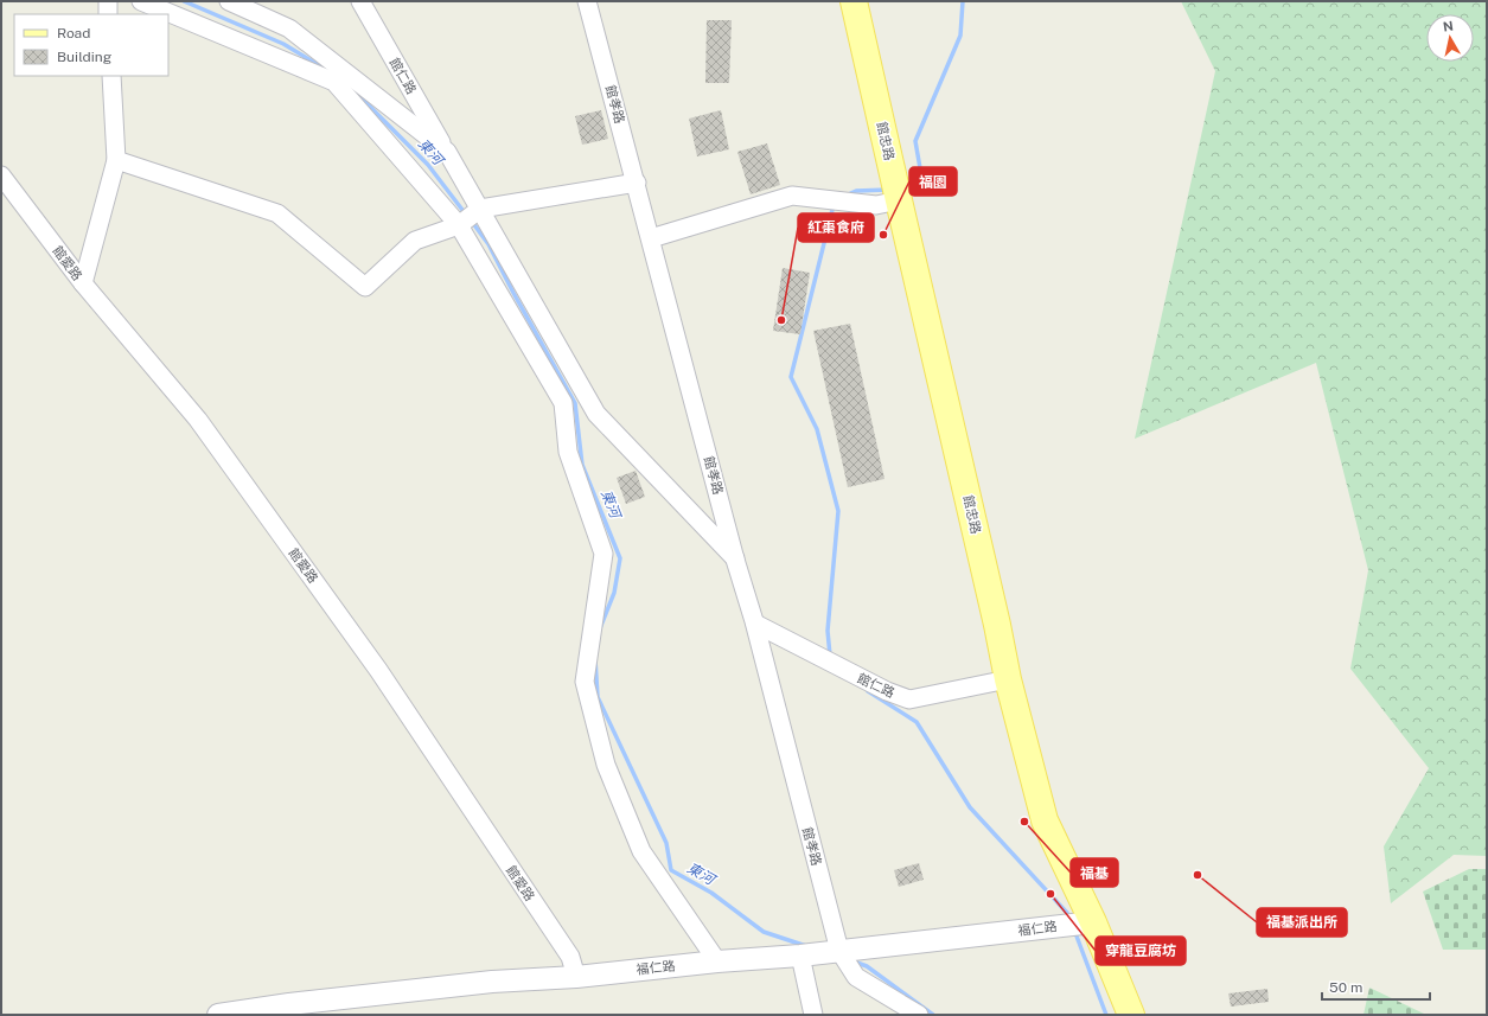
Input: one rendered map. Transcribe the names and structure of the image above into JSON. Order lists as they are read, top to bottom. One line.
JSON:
{"streets":{"main road":["館忠路"],"street":["館仁路","館孝路","館愛路","福仁路"]},"crossings":[["館仁路","館孝路"],["館仁路","館忠路"],["館孝路","福仁路"],["館忠路","福仁路"],["館愛路","福仁路"]],"water":["東河"],"places":["福園","紅棗食府","福基","福基派出所","穿龍豆腐坊"],"legend":["Road","Building"],"scale_bar":"50 m","north":"top"}
